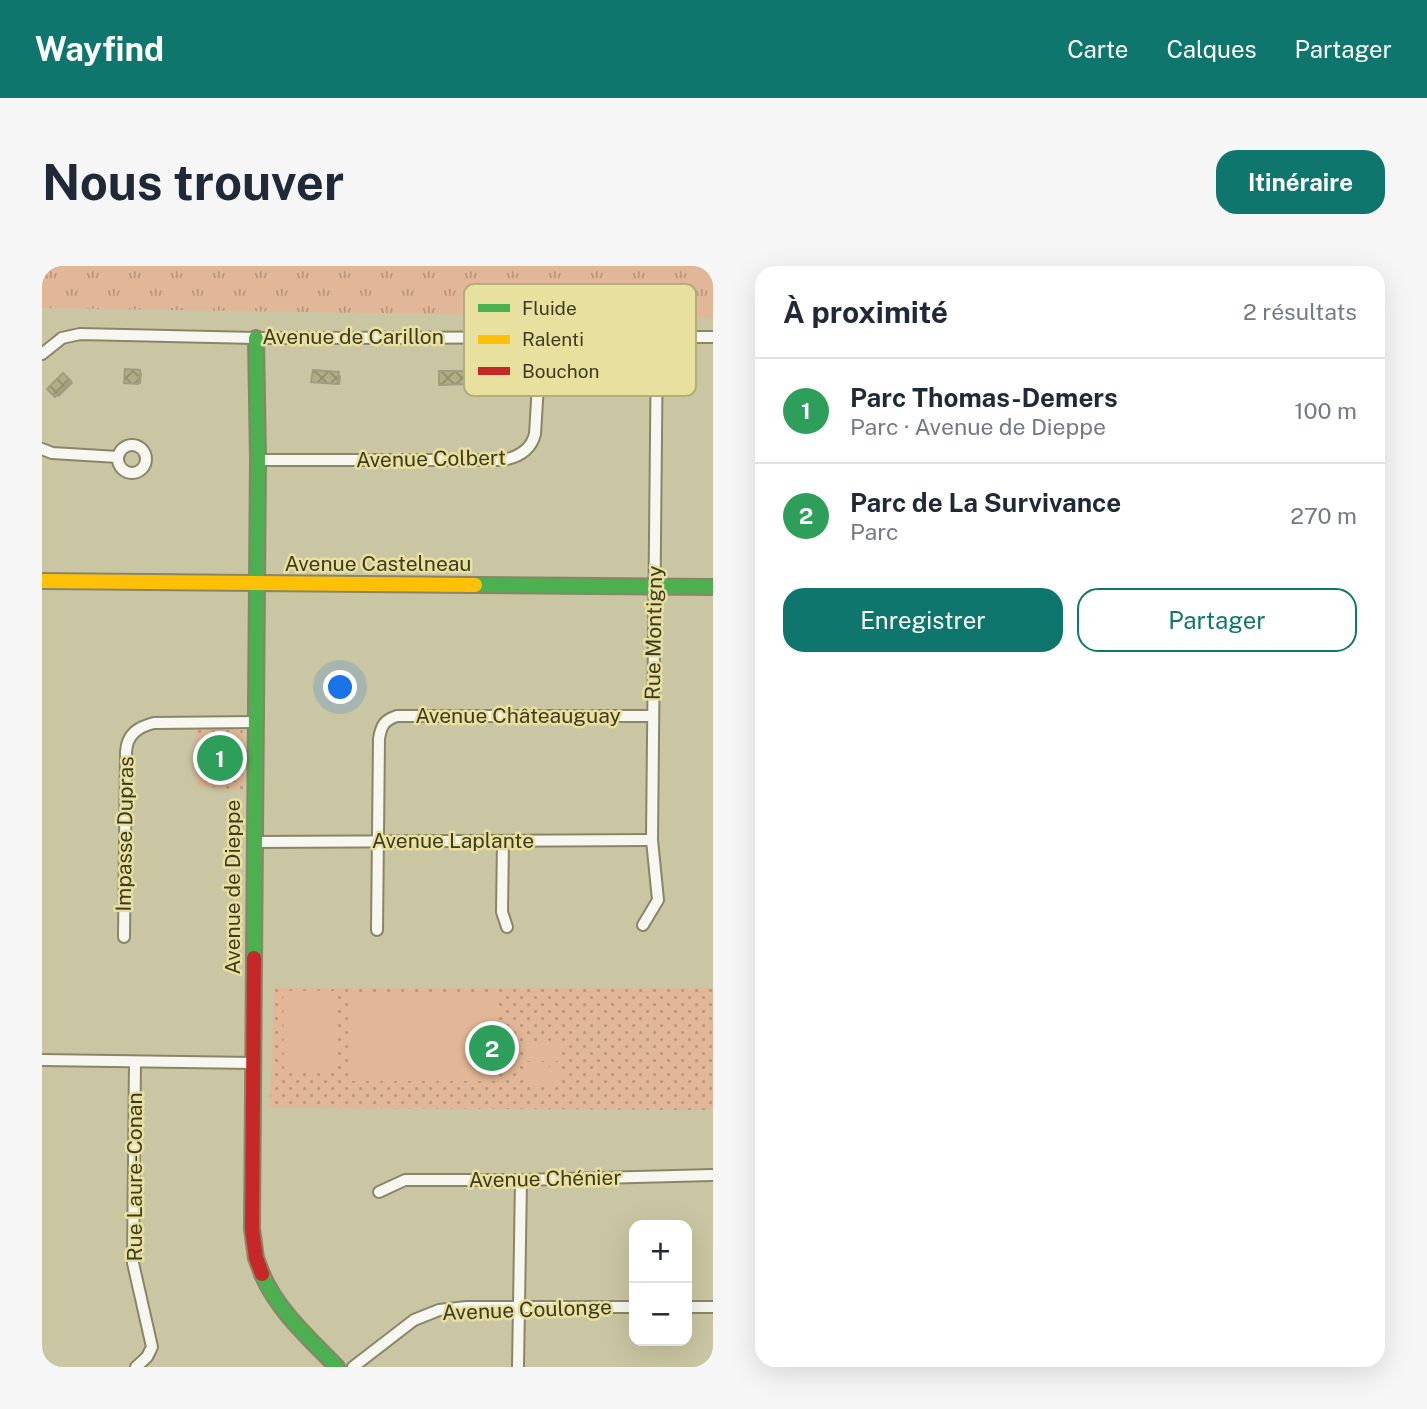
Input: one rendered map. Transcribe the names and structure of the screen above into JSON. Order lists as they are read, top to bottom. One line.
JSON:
{"streets":{"street":["Avenue de Carillon","Avenue Colbert","Avenue Castelneau","Rue Montigny","Avenue Châteauguay","Impasse Dupras","Avenue Laplante","Avenue de Dieppe","Rue Laure-Conan","Avenue Chénier","Avenue Coulonge"]},"crossings":[["Avenue de Carillon","Avenue de Dieppe"],["Avenue Colbert","Avenue de Dieppe"],["Avenue Castelneau","Rue Montigny"],["Avenue Castelneau","Avenue de Dieppe"],["Rue Montigny","Avenue Châteauguay"],["Rue Montigny","Avenue Laplante"],["Avenue Châteauguay","Avenue Laplante"],["Impasse Dupras","Avenue de Dieppe"],["Avenue Laplante","Avenue de Dieppe"]],"legend":["Fluide","Ralenti","Bouchon"],"page":{"header":"Wayfind","nav":["Carte","Calques","Partager"],"buttons":["Itinéraire",["Enregistrer","Partager"]],"title":"Nous trouver","heading":["À proximité","2 résultats"],"list":[{"mark":"1","name":"Parc Thomas-Demers","note":"Parc · Avenue de Dieppe","value":"100 m"},{"mark":"2","name":"Parc de La Survivance","note":"Parc","value":"270 m"}],"pins":["1","2"],"map_buttons":["+","−"]}}
